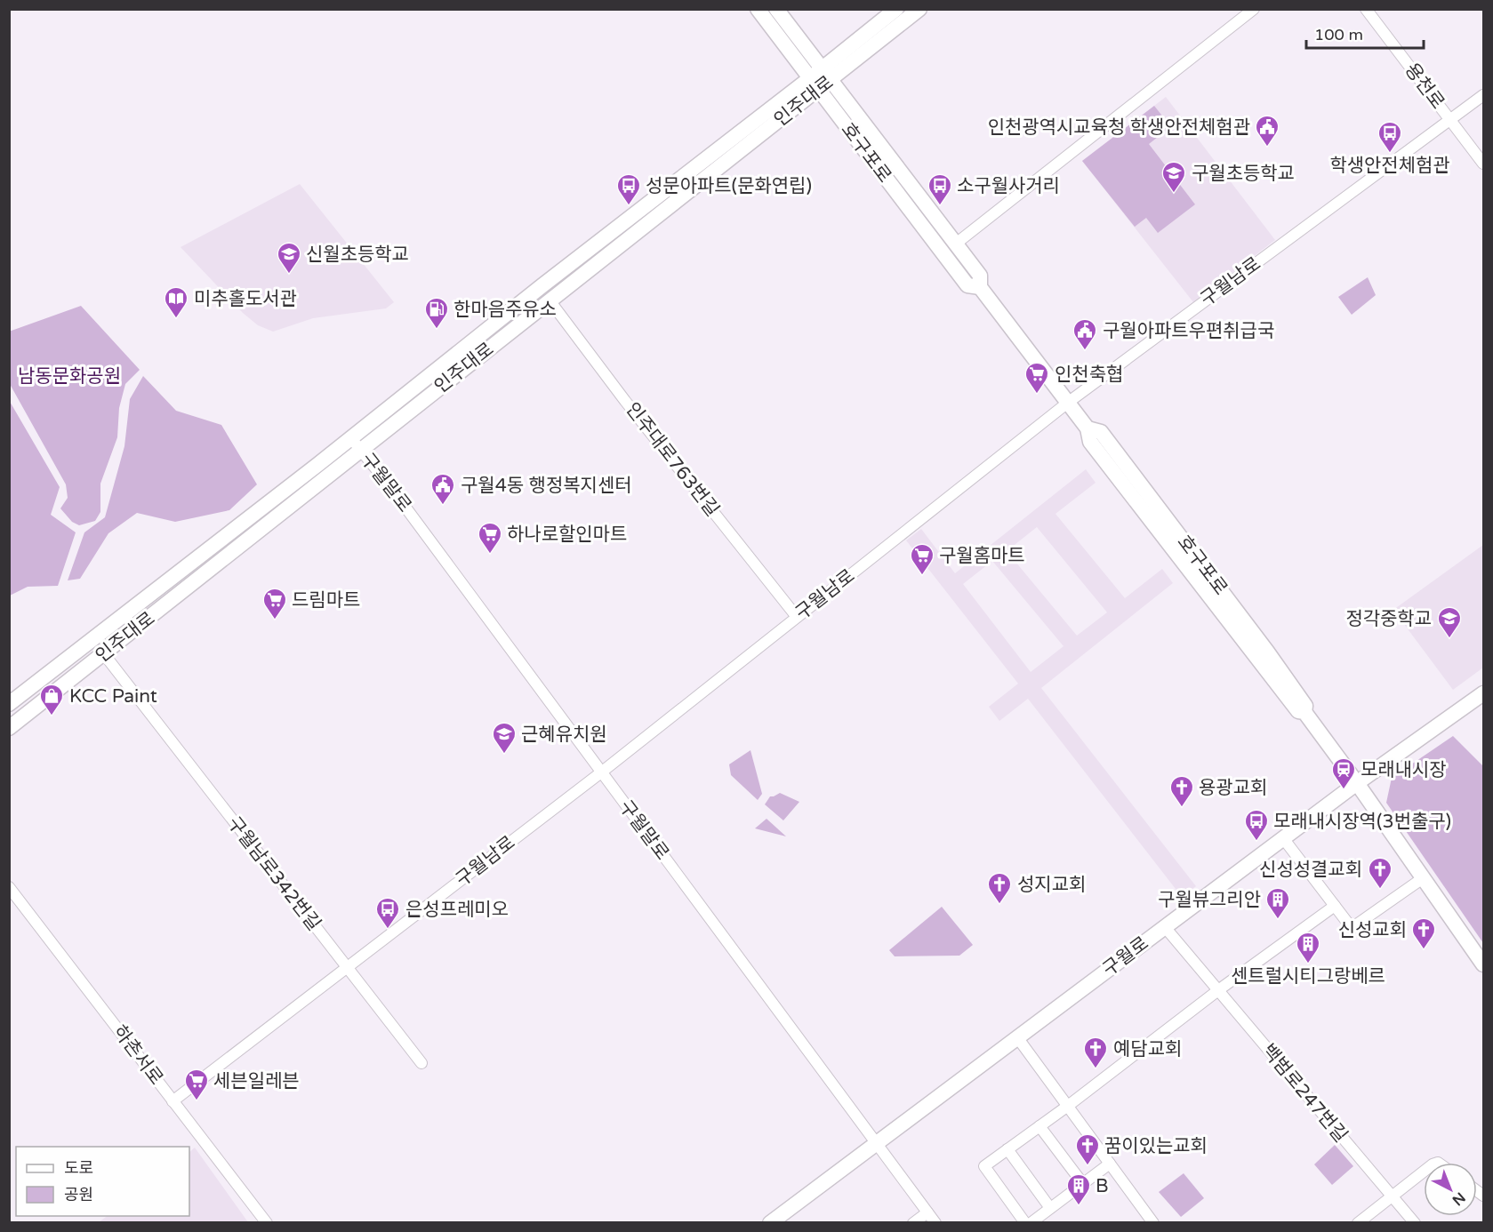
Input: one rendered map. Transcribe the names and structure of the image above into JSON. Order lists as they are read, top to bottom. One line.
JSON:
{"streets":{"main road":["인주대로","호구포로","구월로"],"street":["용천로","구월남로","인주대로763번길","구월말로","구월남로342번길","하촌서로","백범로247번길"]},"crossings":[["용천로","구월남로"],["인주대로","호구포로"],["인주대로","인주대로763번길"],["인주대로","구월말로"],["인주대로","구월남로342번길"],["호구포로","구월남로"],["호구포로","구월로"],["구월남로","인주대로763번길"],["구월남로","구월말로"],["구월남로","구월남로342번길"],["구월남로","하촌서로"],["구월말로","구월로"],["구월로","백범로247번길"]],"parks":["남동문화공원"],"places":{"public building":["인천광역시교육청 학생안전체험관","구월아파트우편취급국","구월4동 행정복지센터"],"bus stop":["학생안전체험관","성문아파트(문화연립)","소구월사거리","모래내시장역(3번출구)","은성프레미오"],"school or university":["구월초등학교","신월초등학교","정각중학교","근혜유치원"],"library":["미추홀도서관"],"fuel station":["한마음주유소"],"supermarket":["인천축협","하나로할인마트","구월홈마트","드림마트","세븐일레븐"],"shop":["KCC Paint"],"station":["모래내시장"],"church":["용광교회","신성성결교회","성지교회","신성교회","예담교회","꿈이있는교회"],"building":["구월뷰그리안","센트럴시티그랑베르","B"]},"legend":["도로","공원"],"scale_bar":"100 m","north":"bottom right"}
